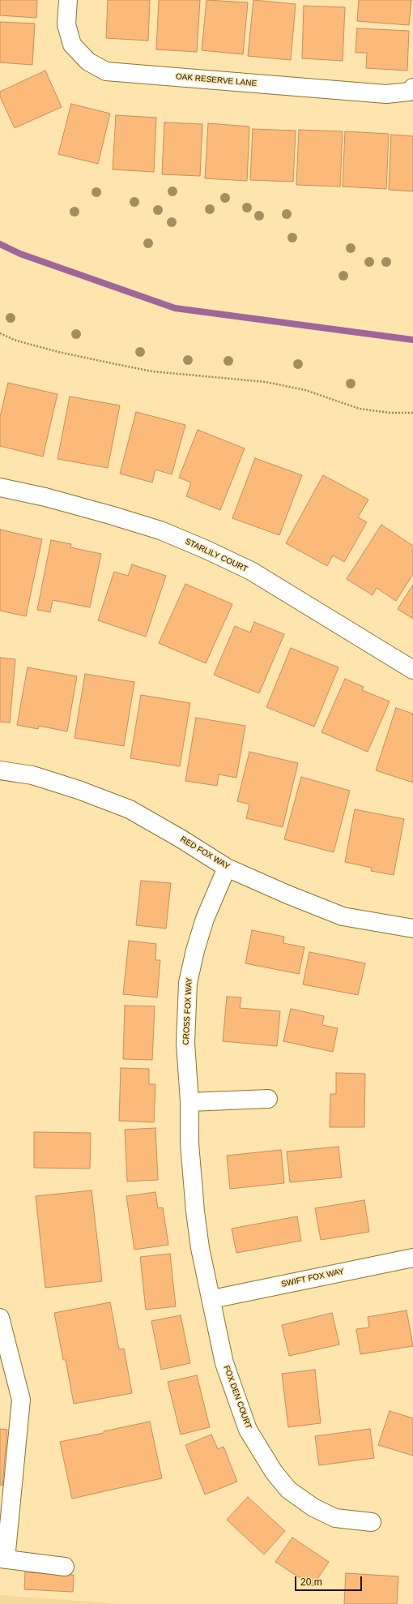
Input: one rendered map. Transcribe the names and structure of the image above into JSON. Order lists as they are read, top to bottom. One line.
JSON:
{"streets":{"street":["OAK RESERVE LANE","STARLILY COURT","RED FOX WAY","CROSS FOX WAY","SWIFT FOX WAY","FOX DEN COURT"]},"crossings":[["RED FOX WAY","CROSS FOX WAY"],["CROSS FOX WAY","SWIFT FOX WAY"],["CROSS FOX WAY","FOX DEN COURT"],["SWIFT FOX WAY","FOX DEN COURT"]],"scale_bar":"20 m"}
